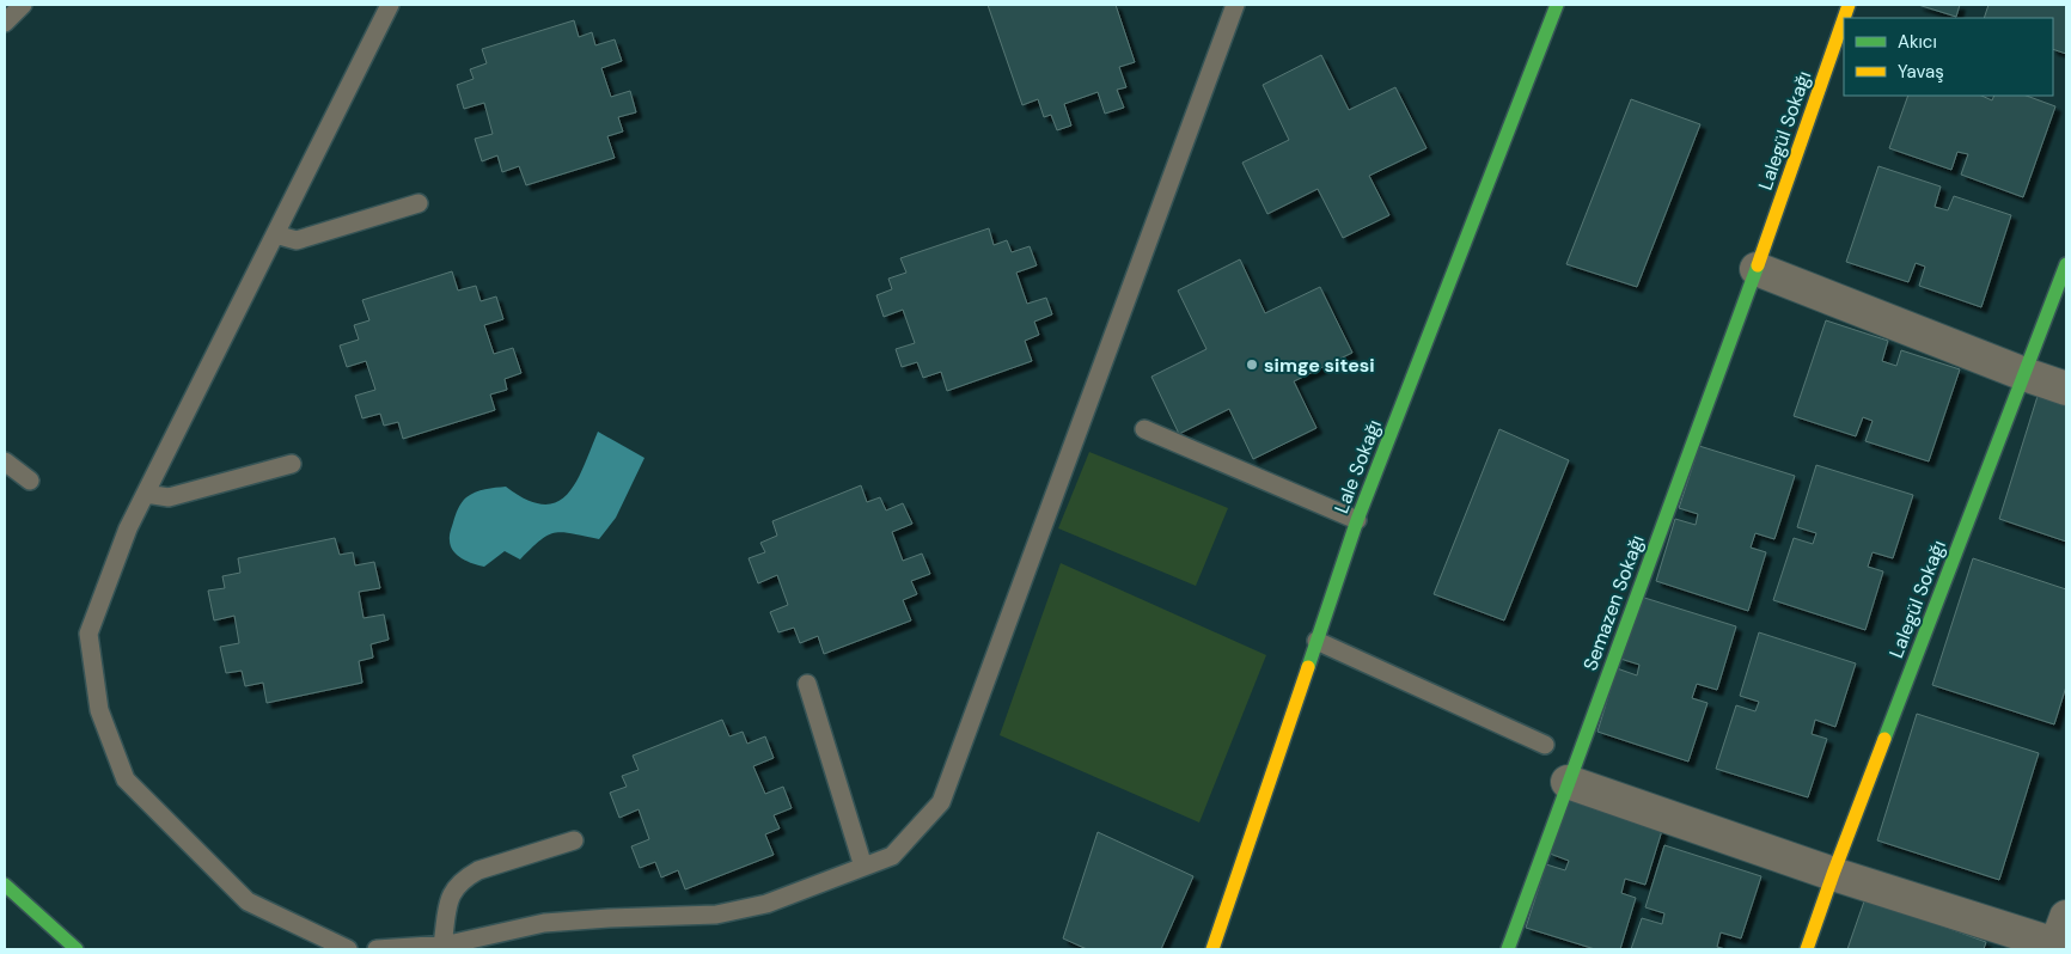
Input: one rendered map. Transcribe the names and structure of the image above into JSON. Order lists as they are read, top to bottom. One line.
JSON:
{"streets":{"street":["Lalegül Sokağı","Lale Sokağı","Semazen Sokağı"]},"crossings":[["Lalegül Sokağı","Semazen Sokağı"]],"places":["simge sitesi"],"legend":["Akıcı","Yavaş"]}
